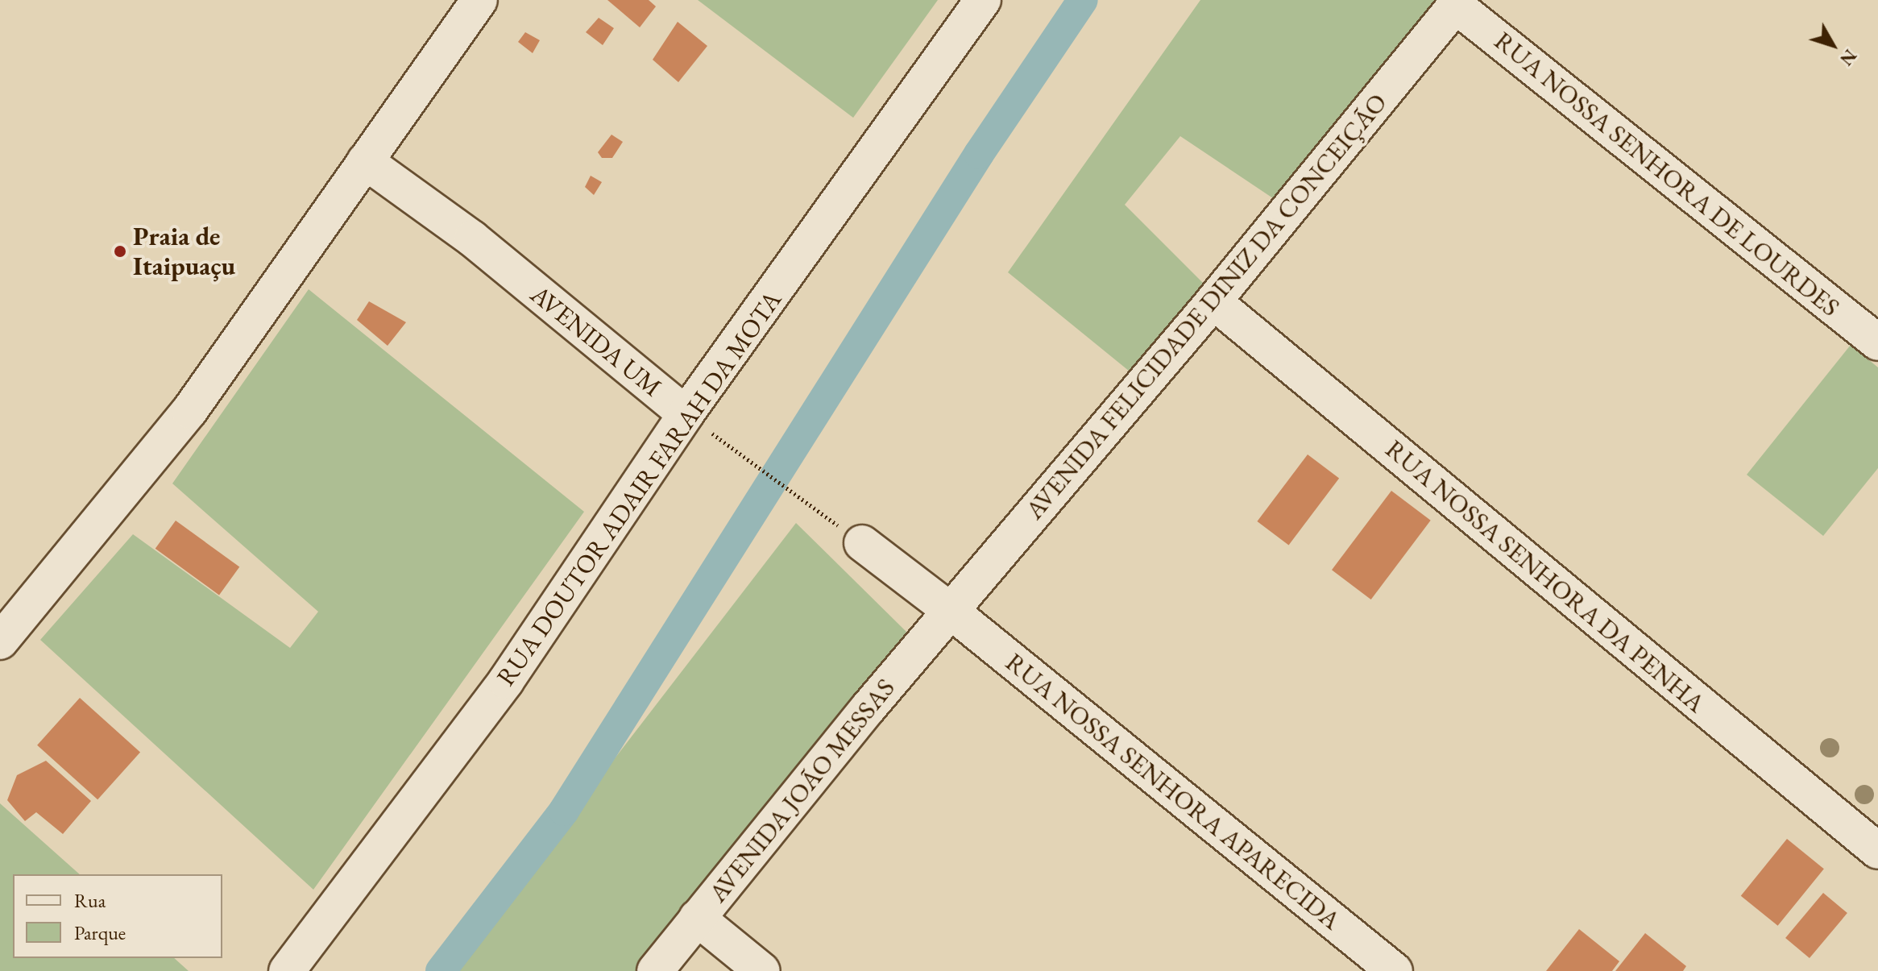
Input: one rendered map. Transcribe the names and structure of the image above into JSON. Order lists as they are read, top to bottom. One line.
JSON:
{"streets":{"street":["RUA NOSSA SENHORA DE LOURDES","AVENIDA FELICIDADE DINIZ DA CONCEIÇÃO","AVENIDA UM","RUA DOUTOR ADAIR FARAH DA MOTA","RUA NOSSA SENHORA DA PENHA","AVENIDA JOÃO MESSAS","RUA NOSSA SENHORA APARECIDA"]},"crossings":[["RUA NOSSA SENHORA DE LOURDES","AVENIDA FELICIDADE DINIZ DA CONCEIÇÃO"],["AVENIDA FELICIDADE DINIZ DA CONCEIÇÃO","RUA NOSSA SENHORA DA PENHA"],["AVENIDA FELICIDADE DINIZ DA CONCEIÇÃO","AVENIDA JOÃO MESSAS"],["AVENIDA FELICIDADE DINIZ DA CONCEIÇÃO","RUA NOSSA SENHORA APARECIDA"],["AVENIDA UM","RUA DOUTOR ADAIR FARAH DA MOTA"],["AVENIDA JOÃO MESSAS","RUA NOSSA SENHORA APARECIDA"]],"places":["Praia de Itaipuaçu"],"legend":["Rua","Parque"],"north":"bottom right"}
